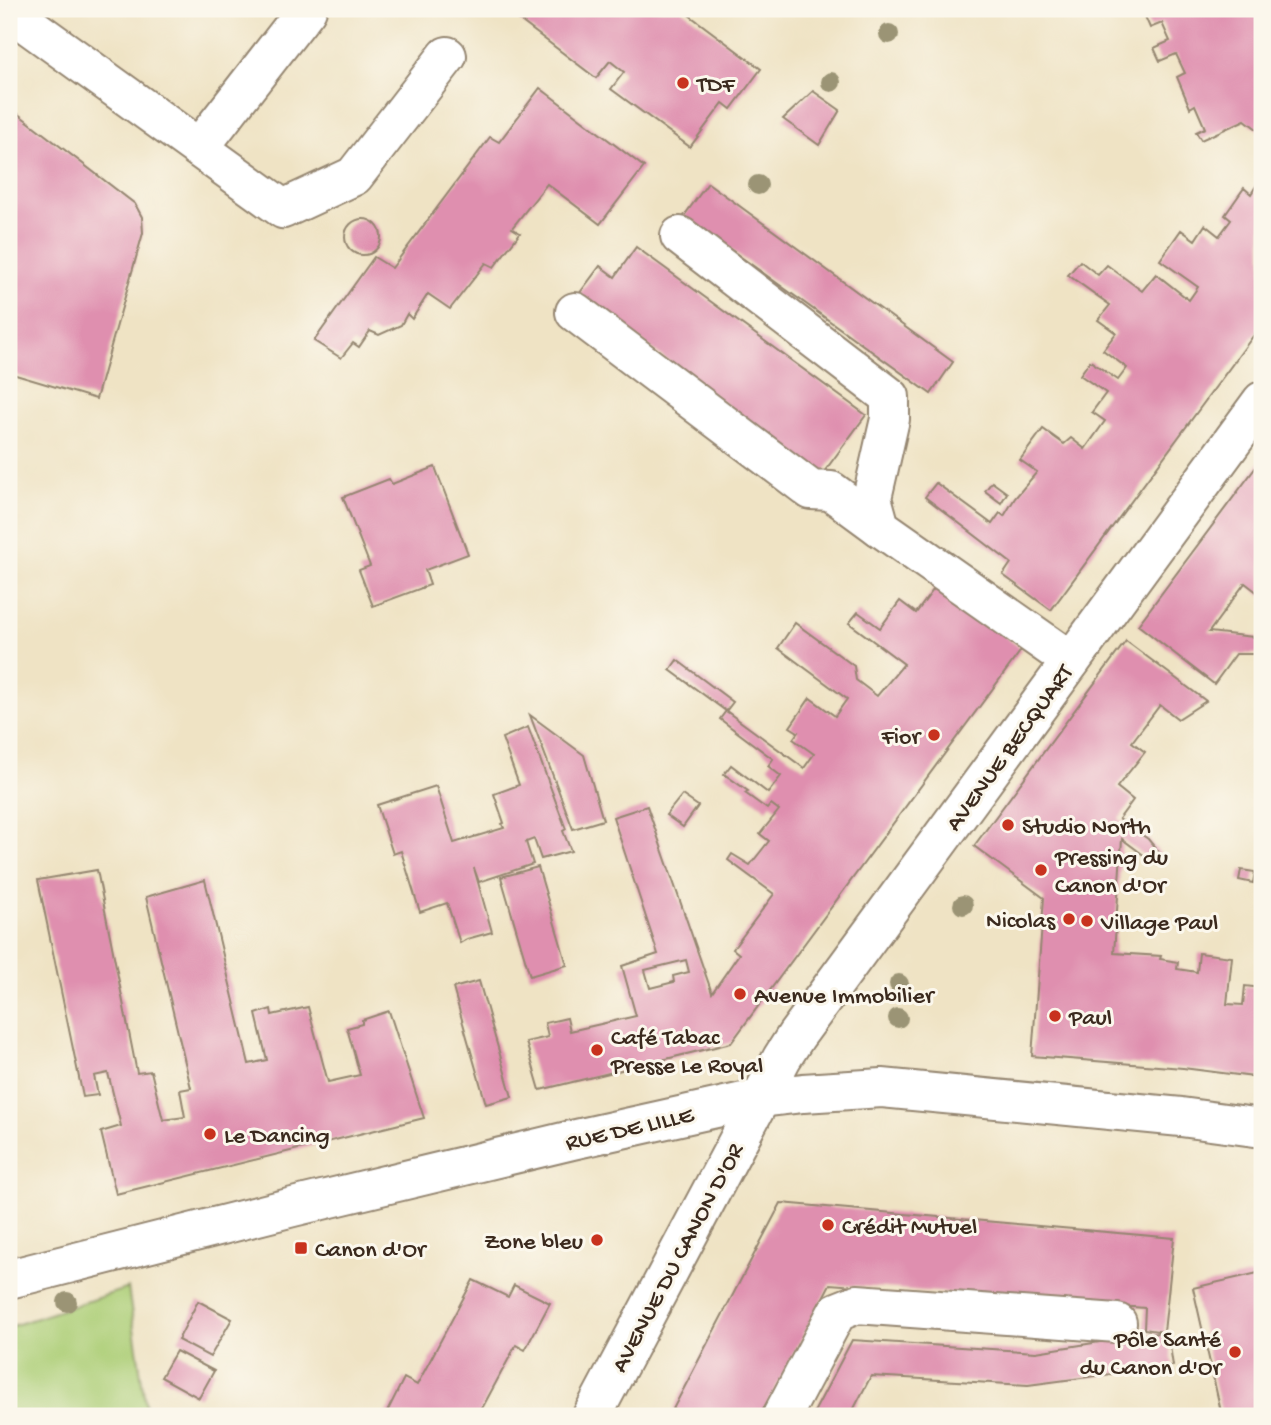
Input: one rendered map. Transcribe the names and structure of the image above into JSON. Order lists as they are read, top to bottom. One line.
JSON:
{"streets":{"street":["AVENUE BECQUART","RUE DE LILLE","AVENUE DU CANON D'OR"]},"crossings":[["AVENUE BECQUART","RUE DE LILLE"],["AVENUE BECQUART","AVENUE DU CANON D'OR"],["RUE DE LILLE","AVENUE DU CANON D'OR"]],"places":{"other":["TDF","Fior","Studio North","Pressing du Canon d'Or","Nicolas","Village Paul","Avenue Immobilier","Paul","Café Tabac Presse Le Royal","Le Dancing","Crédit Mutuel","Zone bleu","Pôle Santé du Canon d'Or"],"transit":["Canon d'Or"]}}
